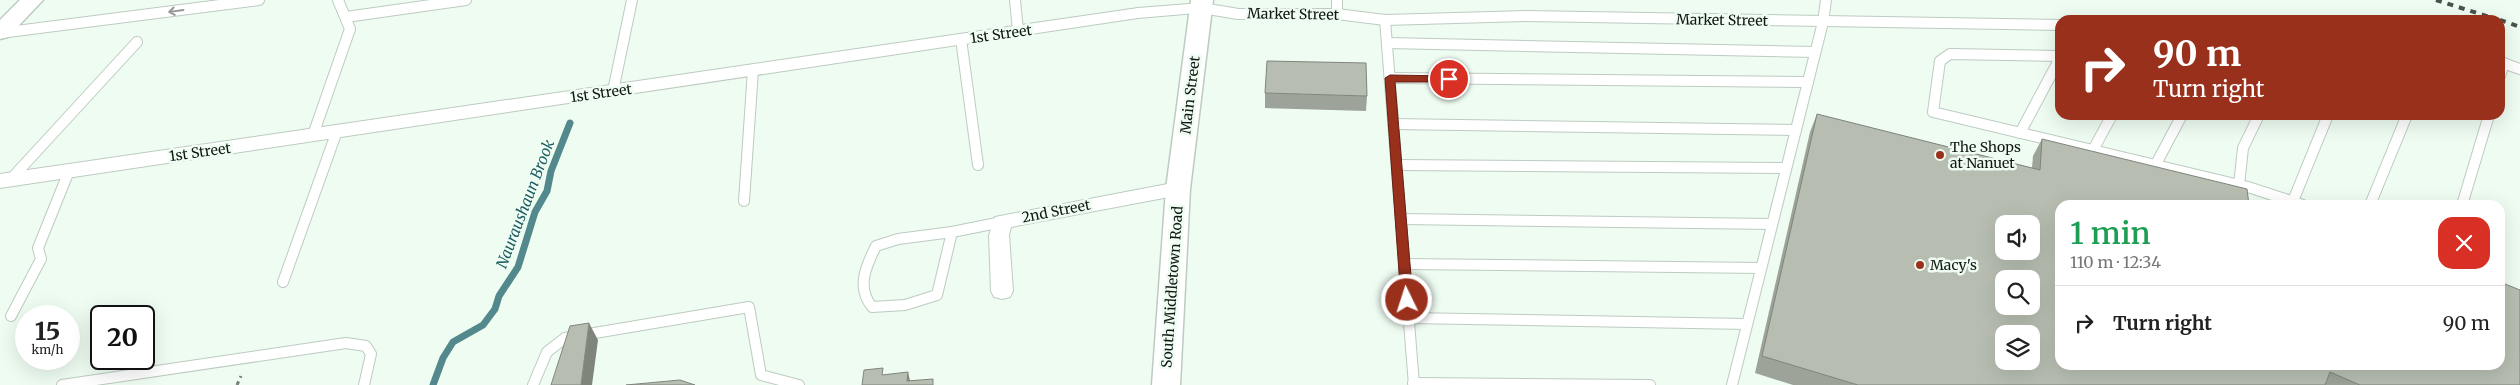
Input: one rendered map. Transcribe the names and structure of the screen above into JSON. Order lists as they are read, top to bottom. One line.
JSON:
{"streets":{"street":["1st Street","Main Street","2nd Street","South Middletown Road"],"lane":["Market Street"]},"crossings":[["Market Street","1st Street"],["Market Street","Main Street"],["1st Street","Main Street"],["Main Street","2nd Street"],["Main Street","South Middletown Road"],["2nd Street","South Middletown Road"]],"water":["Nauraushaun Brook"],"places":["The Shops at Nanuet","Macy's"],"page":{"turn":["90 m","Turn right"],"heading":["1 min","110 m · 12:34"],"list":[{"name":"Turn right","value":"90 m"}],"speed":"15 km/h","limit":"20"}}
